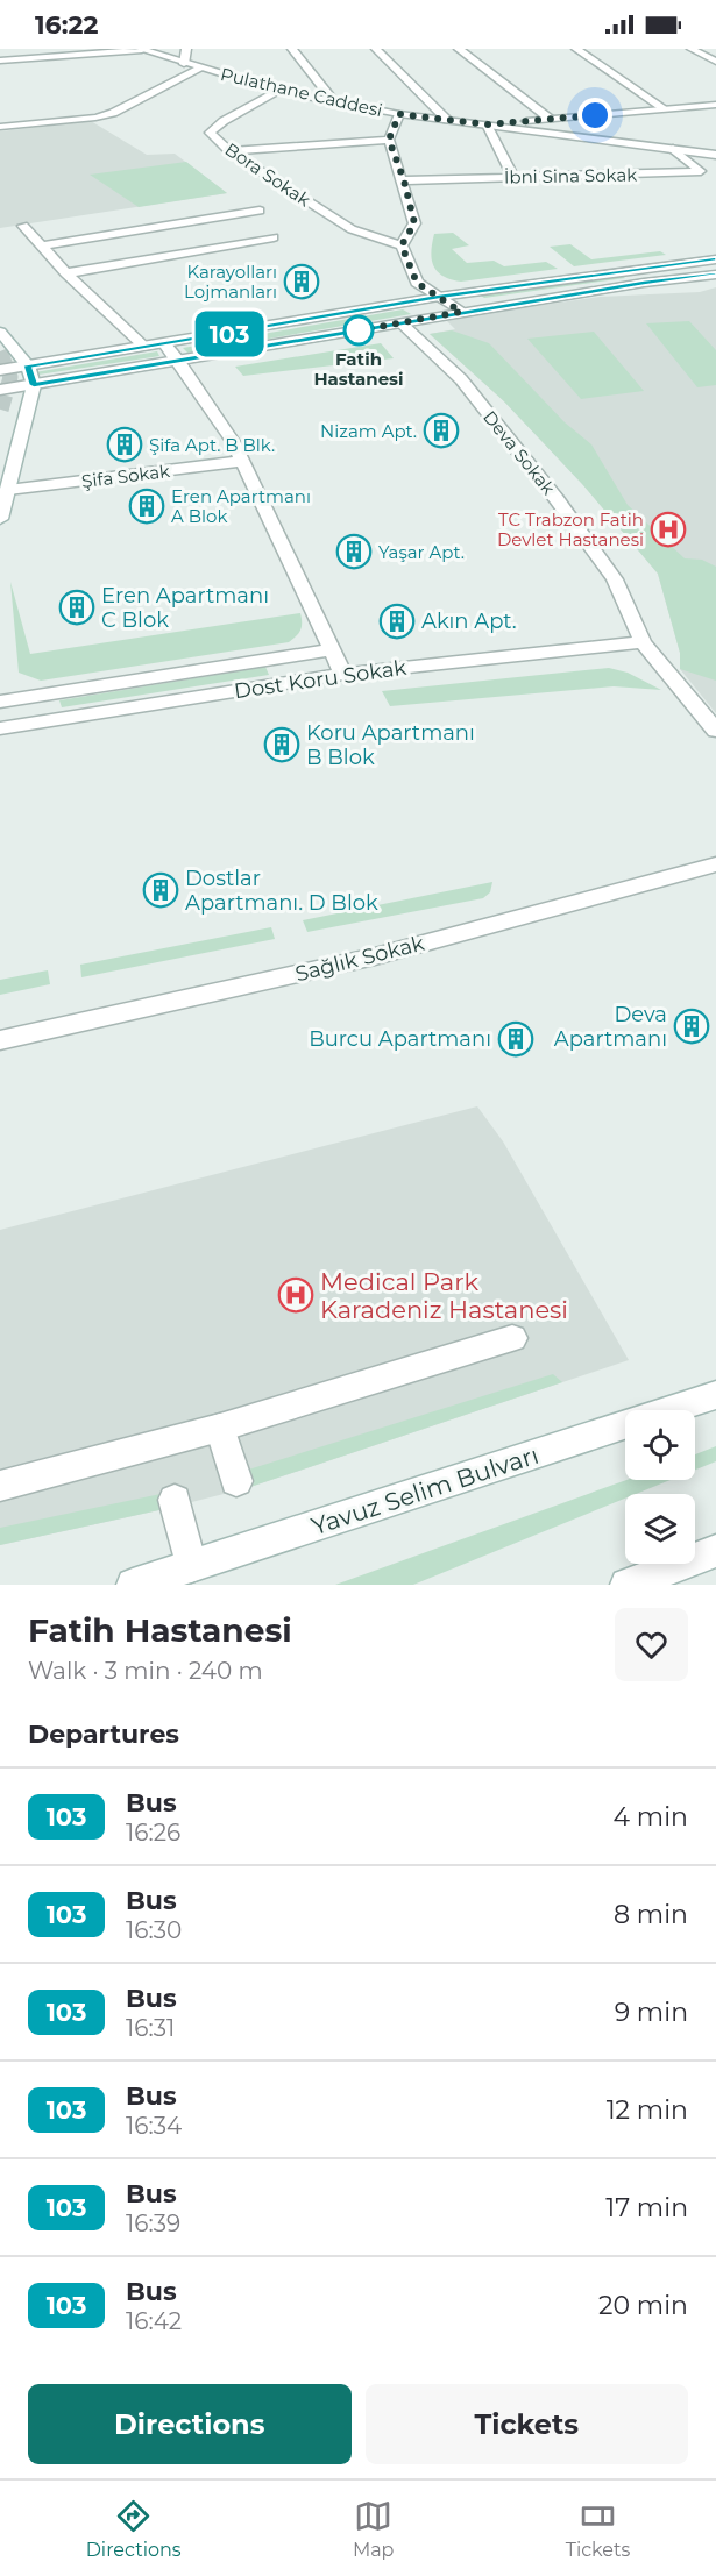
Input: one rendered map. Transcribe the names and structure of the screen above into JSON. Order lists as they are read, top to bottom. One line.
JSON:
{"streets":{"street":["Pulathane Caddesi","Bora Sokak","İbni Sina Sokak","Deva Sokak","Şifa Sokak","Dost Koru Sokak","Sağlık Sokak","Yavuz Selim Bulvarı"]},"crossings":[["Pulathane Caddesi","Bora Sokak"],["Pulathane Caddesi","İbni Sina Sokak"],["Deva Sokak","Dost Koru Sokak"]],"places":{"building":["Karayolları Lojmanları","Nizam Apt.","Şifa Apt. B Blk.","Eren Apartmanı A Blok","Yaşar Apt.","Eren Apartmanı C Blok","Akın Apt.","Koru Apartmanı B Blok","Dostlar Apartmanı. D Blok","Deva Apartmanı","Burcu Apartmanı"],"other":["Fatih Hastanesi"],"hospital":["TC Trabzon Fatih Devlet Hastanesi","Medical Park Karadeniz Hastanesi"]},"lines":["bus line 103"],"page":{"status":"16:22","on_map":"103","heading":[["Fatih Hastanesi","Walk · 3 min · 240 m"],"Departures"],"list":[{"mark":"103","name":"Bus","note":"16:26","value":"4 min"},{"mark":"103","name":"Bus","note":"16:30","value":"8 min"},{"mark":"103","name":"Bus","note":"16:31","value":"9 min"},{"mark":"103","name":"Bus","note":"16:34","value":"12 min"},{"mark":"103","name":"Bus","note":"16:39","value":"17 min"},{"mark":"103","name":"Bus","note":"16:42","value":"20 min"}],"buttons":["Directions","Tickets"],"tabs":["Directions","Map","Tickets"]}}
